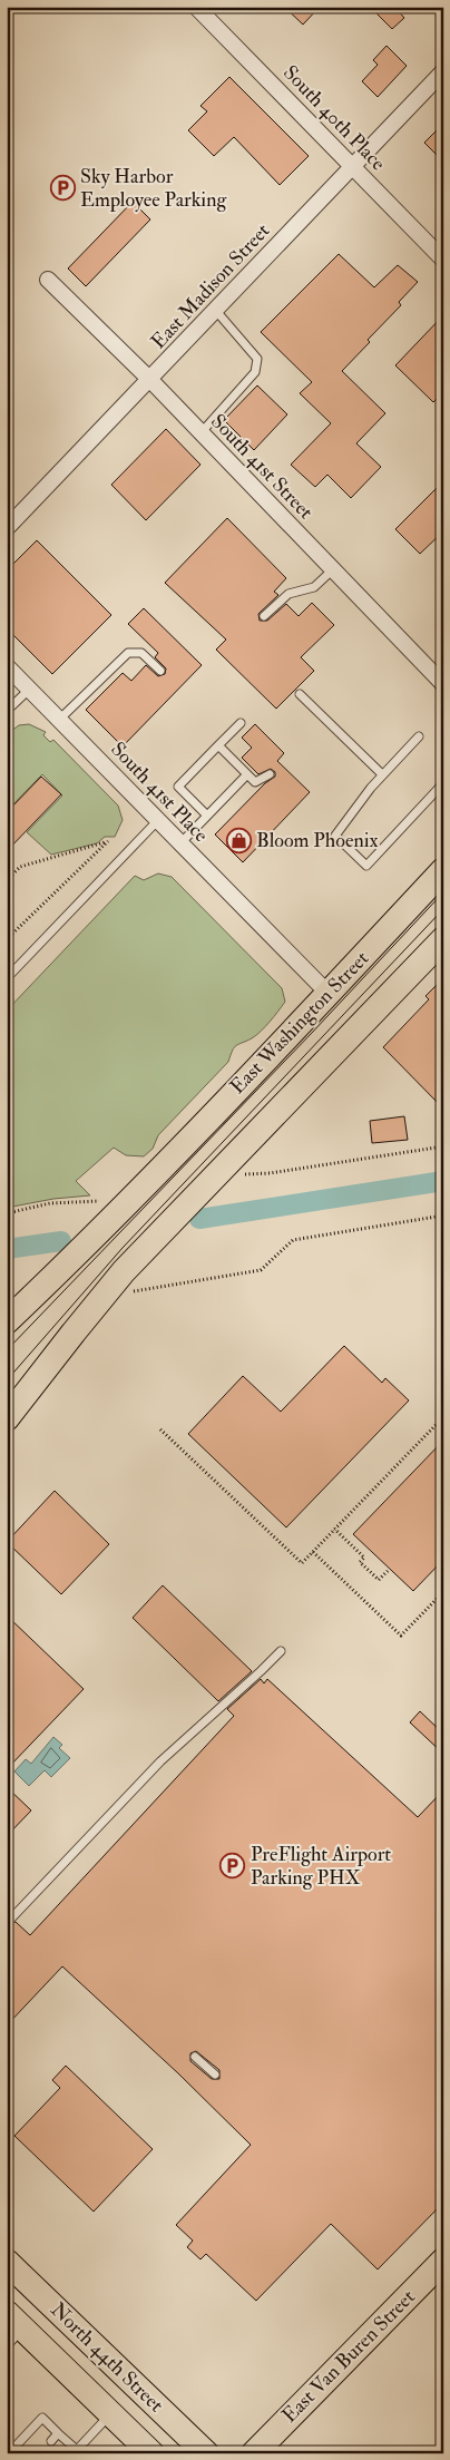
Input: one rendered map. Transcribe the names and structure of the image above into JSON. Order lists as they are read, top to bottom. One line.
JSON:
{"streets":{"main road":["East Washington Street","East Van Buren Street","North 44th Street"],"street":["South 40th Place","East Madison Street","South 41st Street","South 41st Place"]},"crossings":[["South 40th Place","East Madison Street"],["East Madison Street","South 41st Street"],["South 41st Place","East Washington Street"]],"places":{"parking":["Sky Harbor Employee Parking","PreFlight Airport Parking PHX"],"shop":["Bloom Phoenix"]}}
